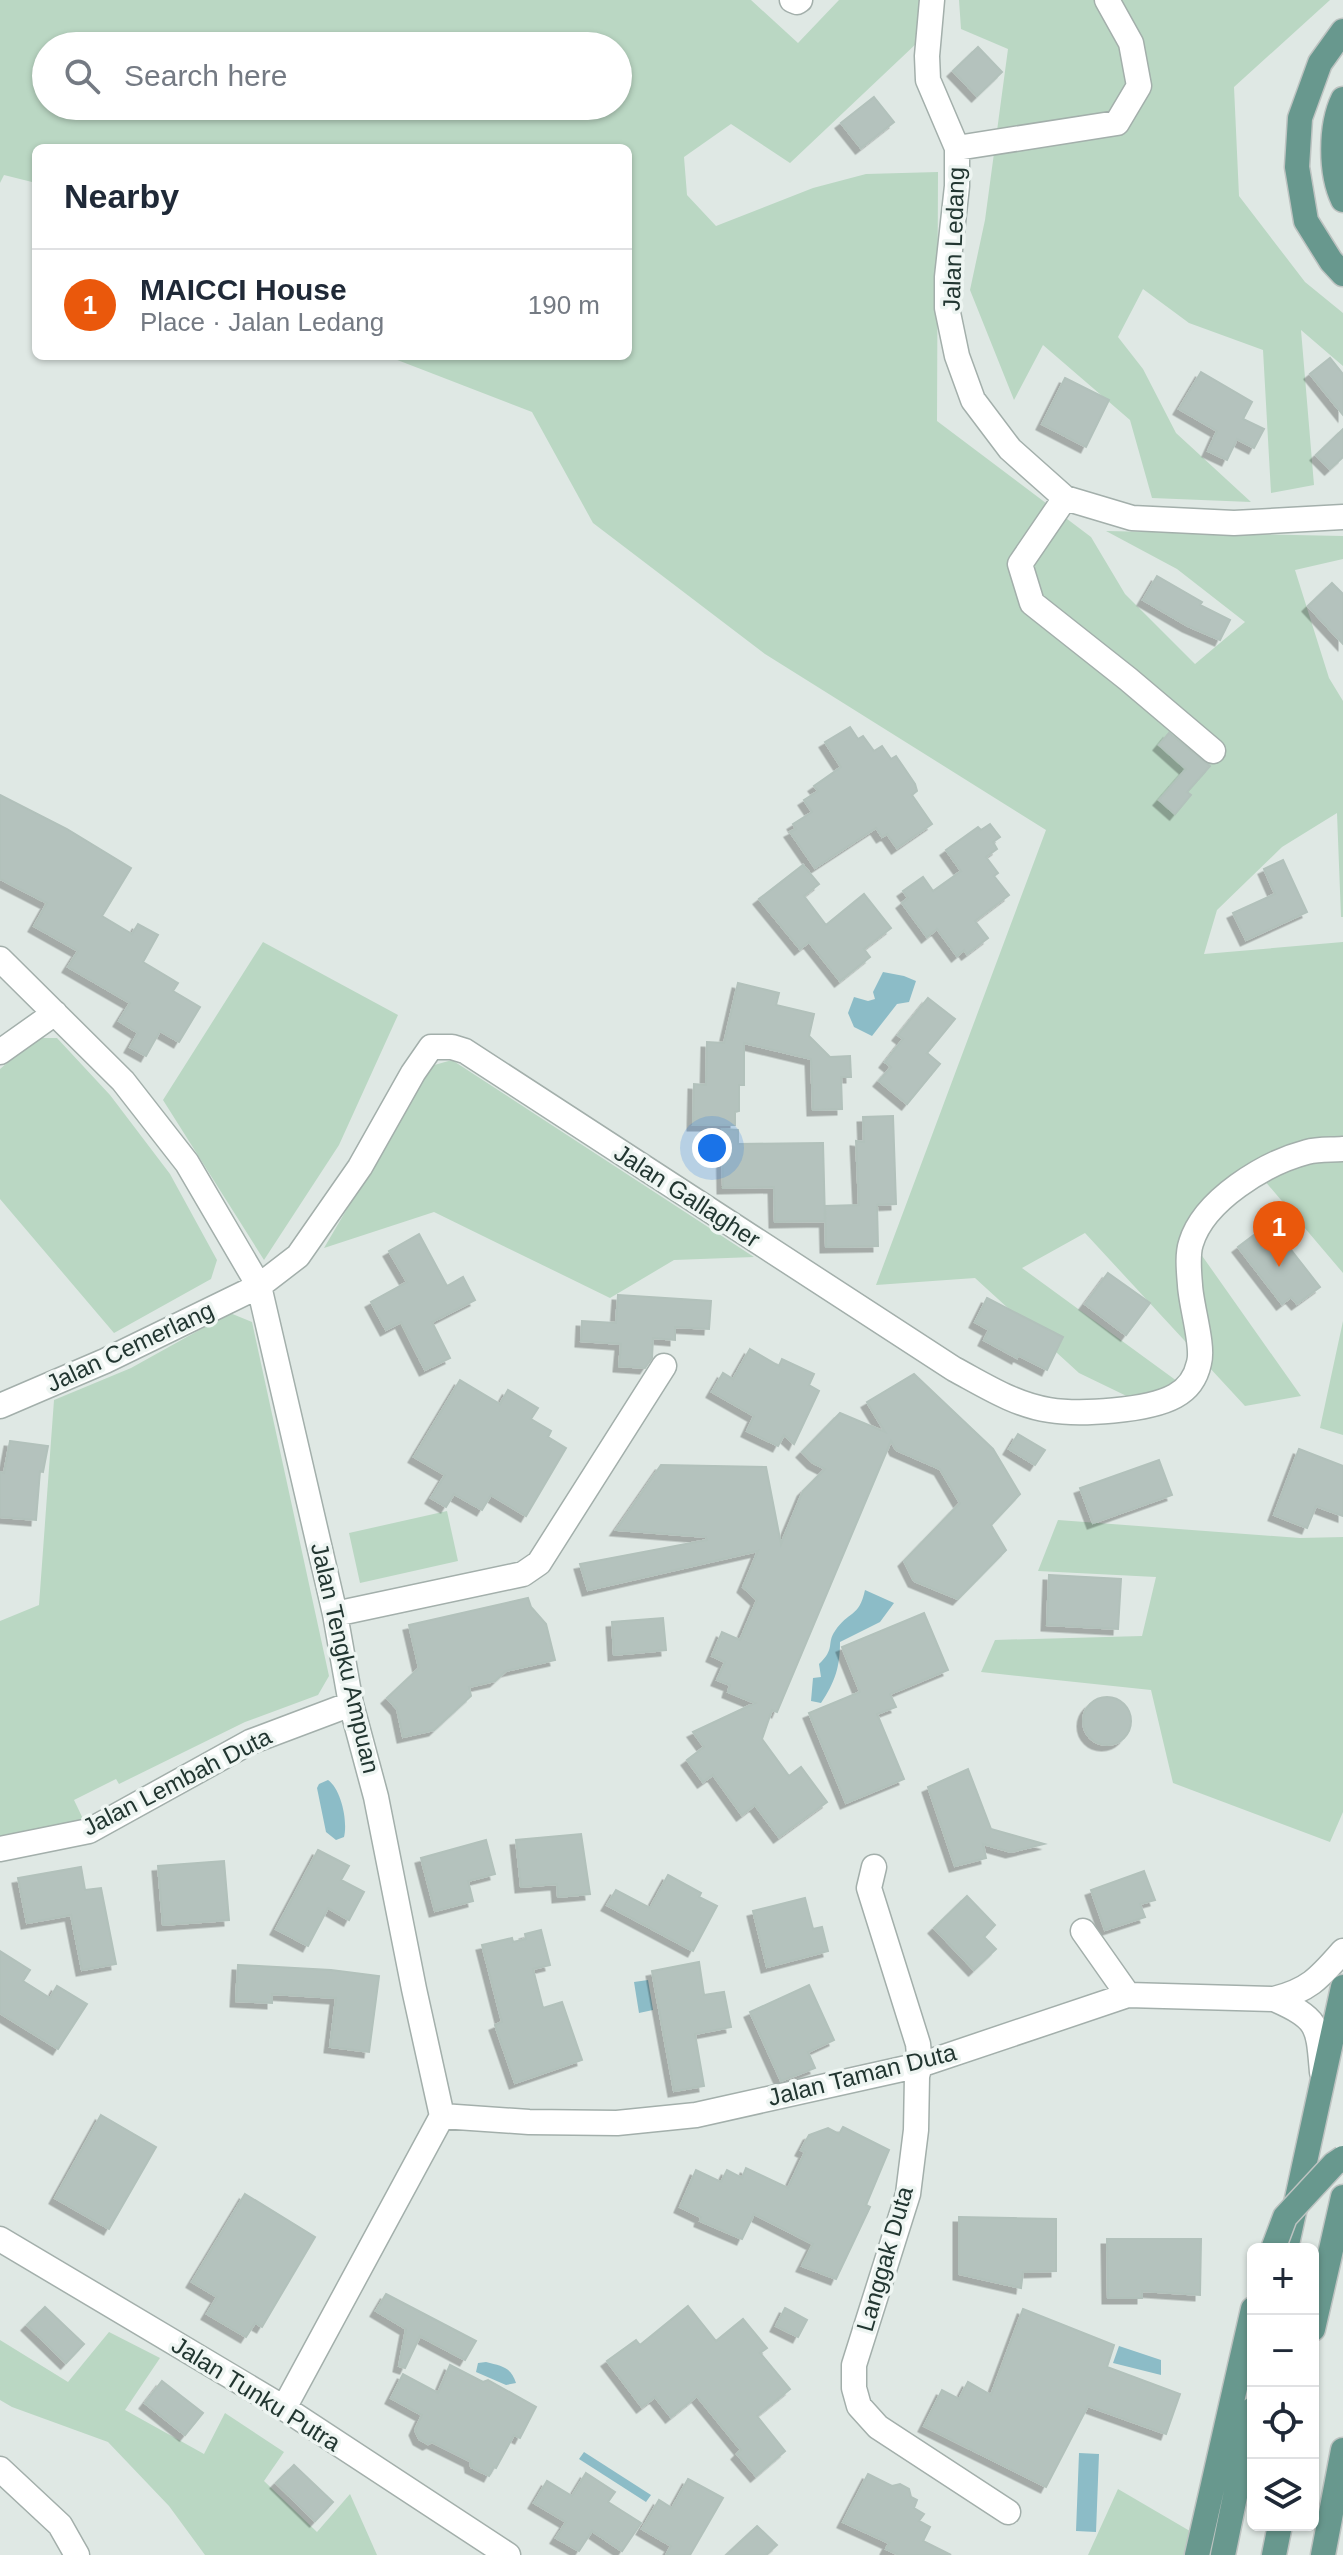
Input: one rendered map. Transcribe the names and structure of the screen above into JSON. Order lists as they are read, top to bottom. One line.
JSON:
{"streets":{"street":["Jalan Ledang","Jalan Gallagher","Jalan Cemerlang","Jalan Tengku Ampuan","Jalan Lembah Duta","Jalan Taman Duta","Langgak Duta","Jalan Tunku Putra"]},"crossings":[["Jalan Gallagher","Jalan Cemerlang"],["Jalan Gallagher","Jalan Tengku Ampuan"],["Jalan Cemerlang","Jalan Tengku Ampuan"],["Jalan Tengku Ampuan","Jalan Lembah Duta"],["Jalan Tengku Ampuan","Jalan Taman Duta"],["Jalan Taman Duta","Langgak Duta"]],"page":{"search":"Search here","heading":"Nearby","list":[{"mark":"1","name":"MAICCI House","note":"Place · Jalan Ledang","value":"190 m"}],"pins":"1","map_buttons":["+","−"]}}
